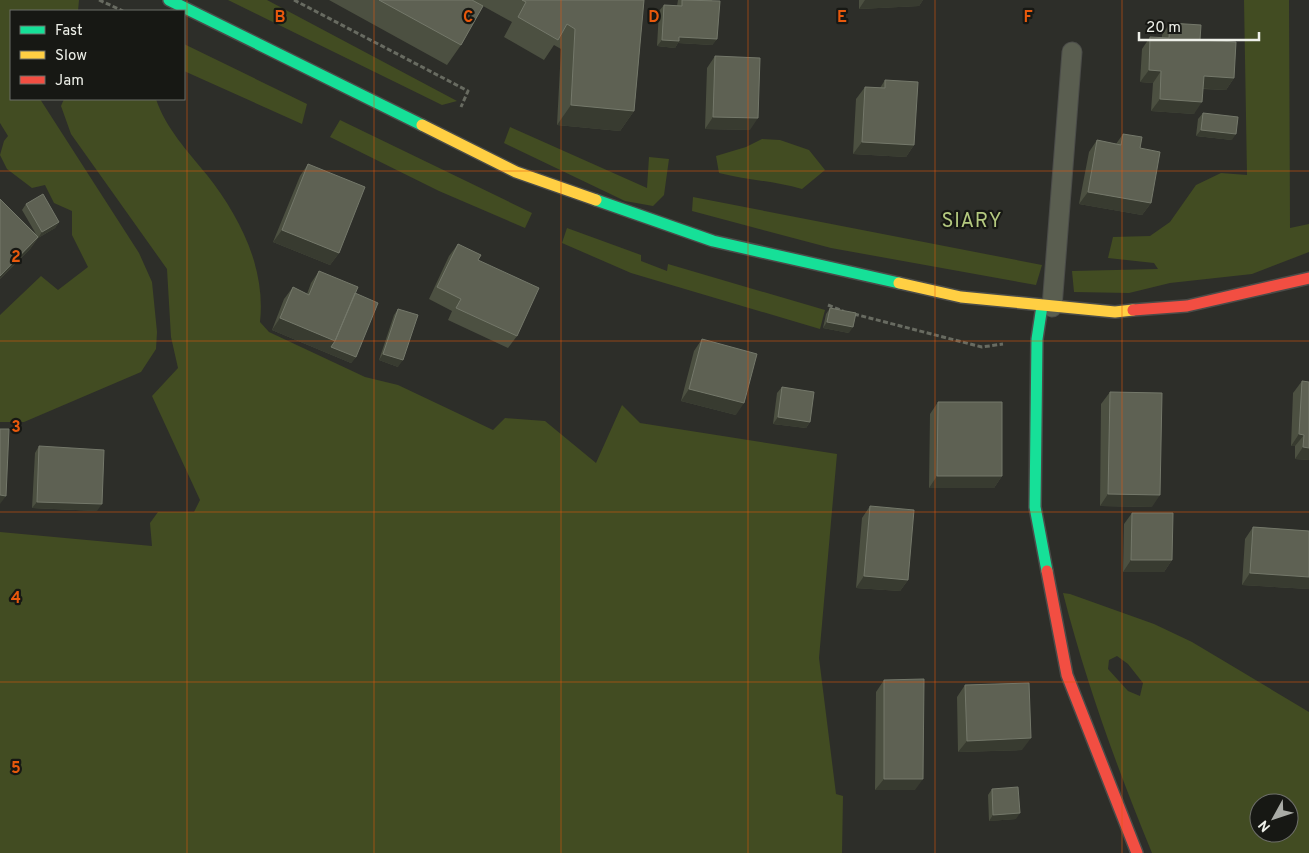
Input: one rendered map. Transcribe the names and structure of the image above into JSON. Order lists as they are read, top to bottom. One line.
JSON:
{"districts":["SIARY"],"legend":["Fast","Slow","Jam"],"scale_bar":"20 m","north":"bottom left","grid":{"columns":["B","C","D","E","F"],"rows":["2","3","4","5"]}}
